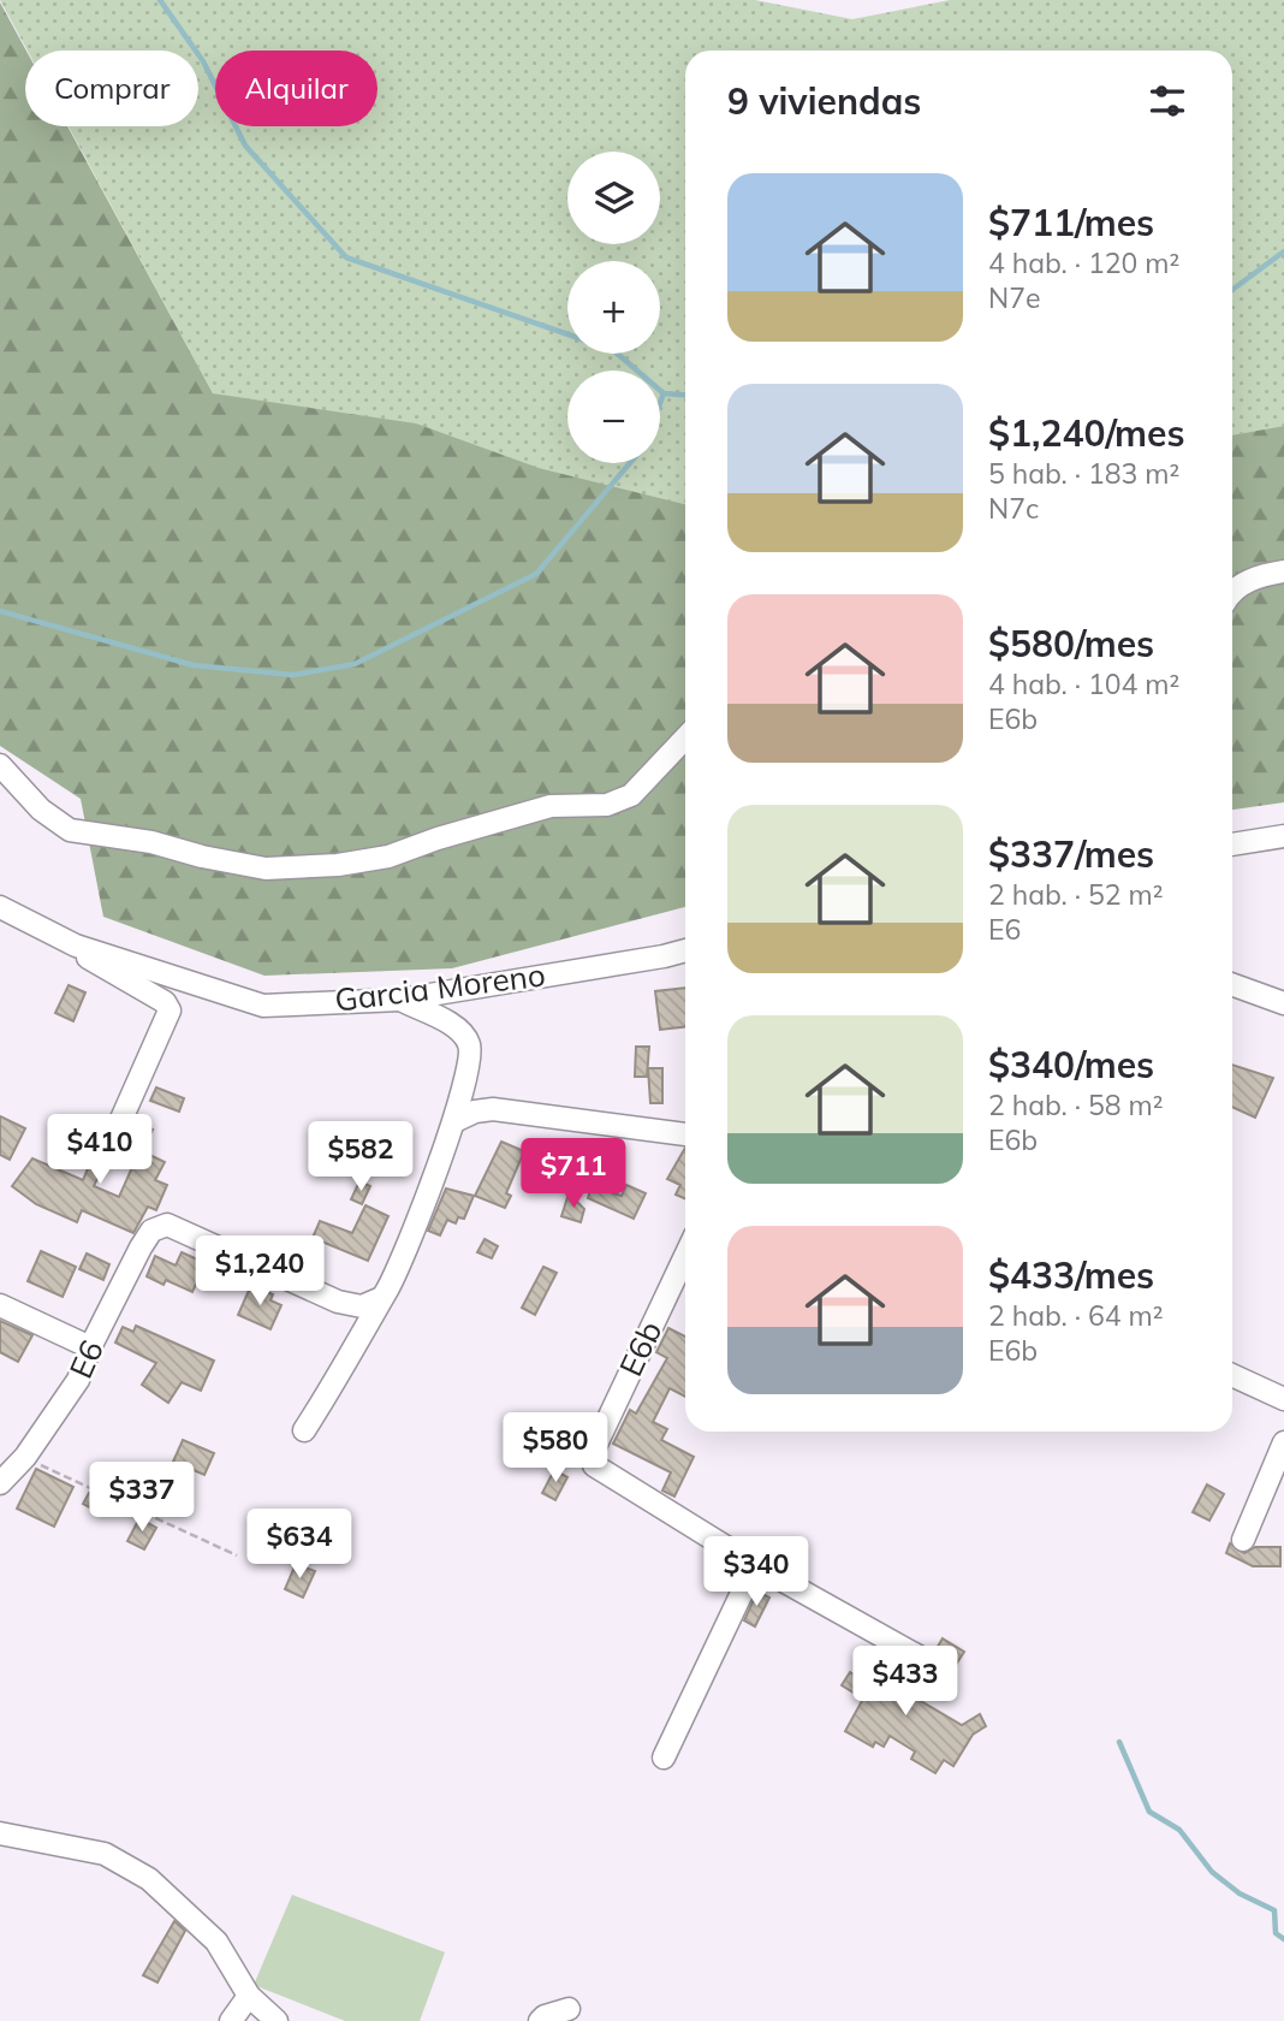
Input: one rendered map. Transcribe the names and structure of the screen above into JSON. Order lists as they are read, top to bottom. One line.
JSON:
{"streets":{"street":["Garcia Moreno","E6b","E6"]},"page":{"chip":["Comprar","Alquilar"],"heading":"9 viviendas","map_buttons":["+","−"],"list":[{"name":"$711/mes","note":"4 hab. · 120 m² · N7e"},{"name":"$1,240/mes","note":"5 hab. · 183 m² · N7c"},{"name":"$580/mes","note":"4 hab. · 104 m² · E6b"},{"name":"$337/mes","note":"2 hab. · 52 m² · E6"},{"name":"$340/mes","note":"2 hab. · 58 m² · E6b"},{"name":"$433/mes","note":"2 hab. · 64 m² · E6b"}],"price":["$410","$582","$711","$1,240","$580","$337","$634","$340","$433"]}}
